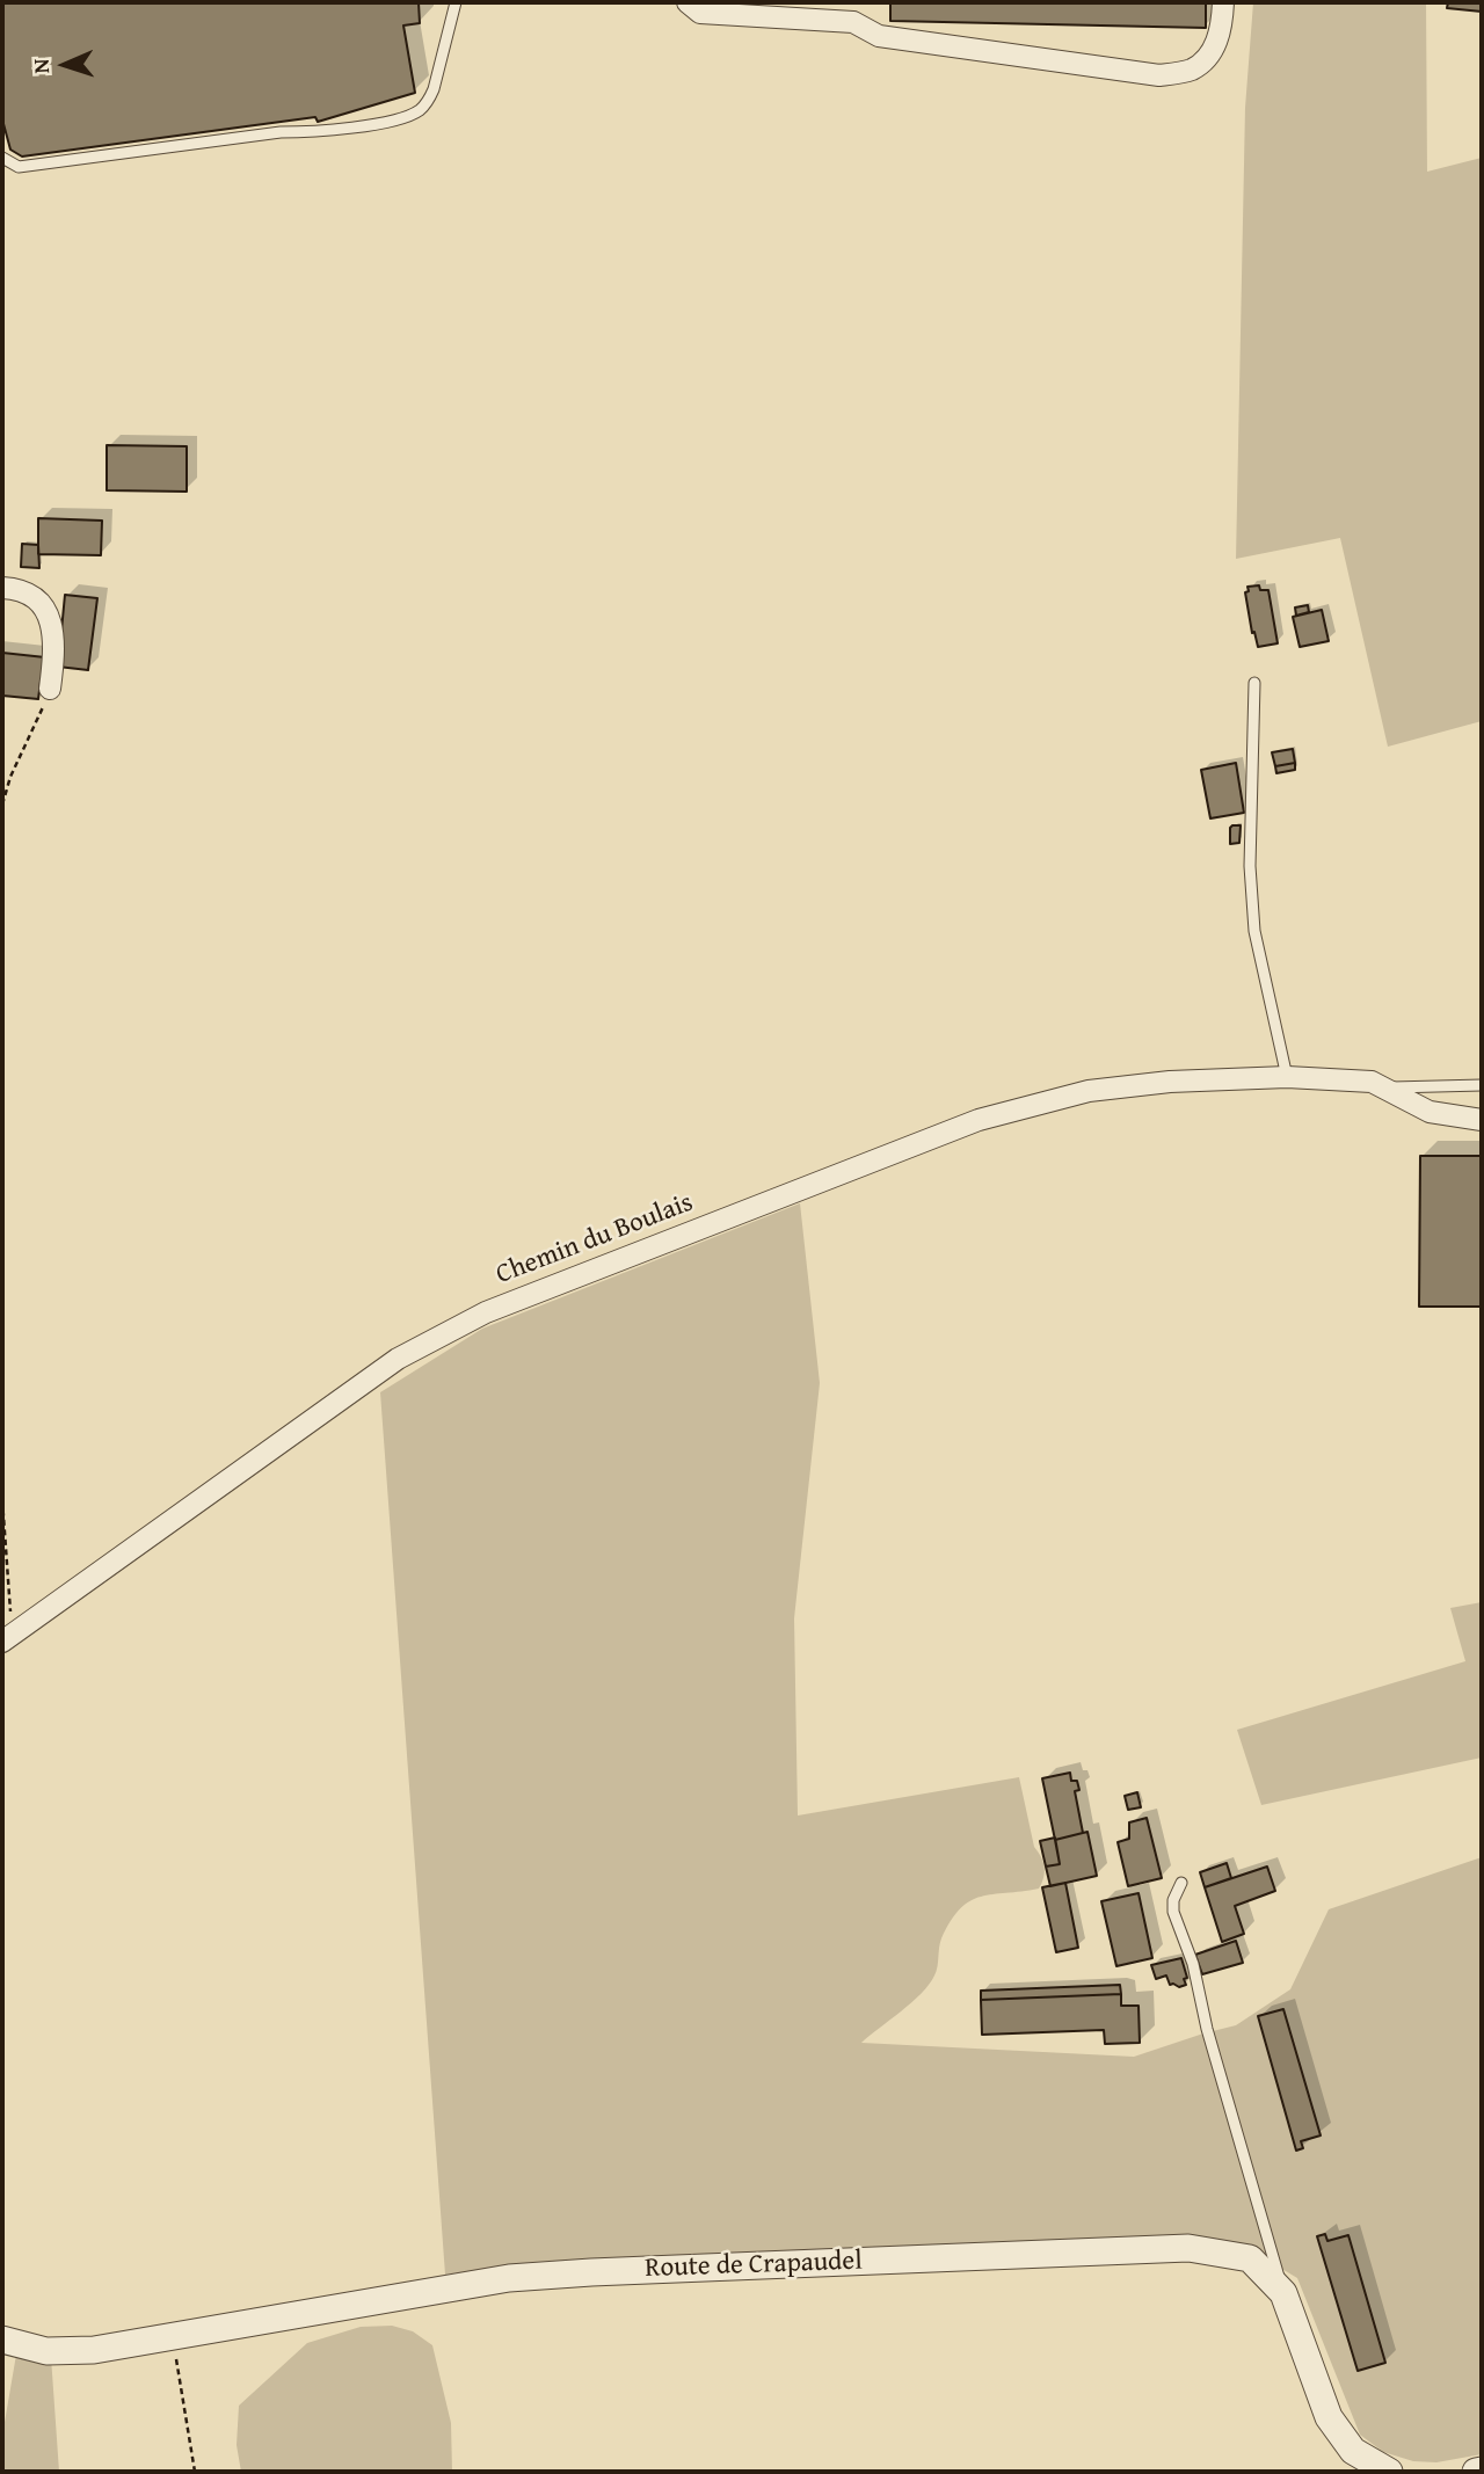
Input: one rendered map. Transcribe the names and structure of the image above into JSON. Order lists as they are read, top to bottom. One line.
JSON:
{"streets":{"street":["Chemin du Boulais","Route de Crapaudel"]},"north":"left"}
